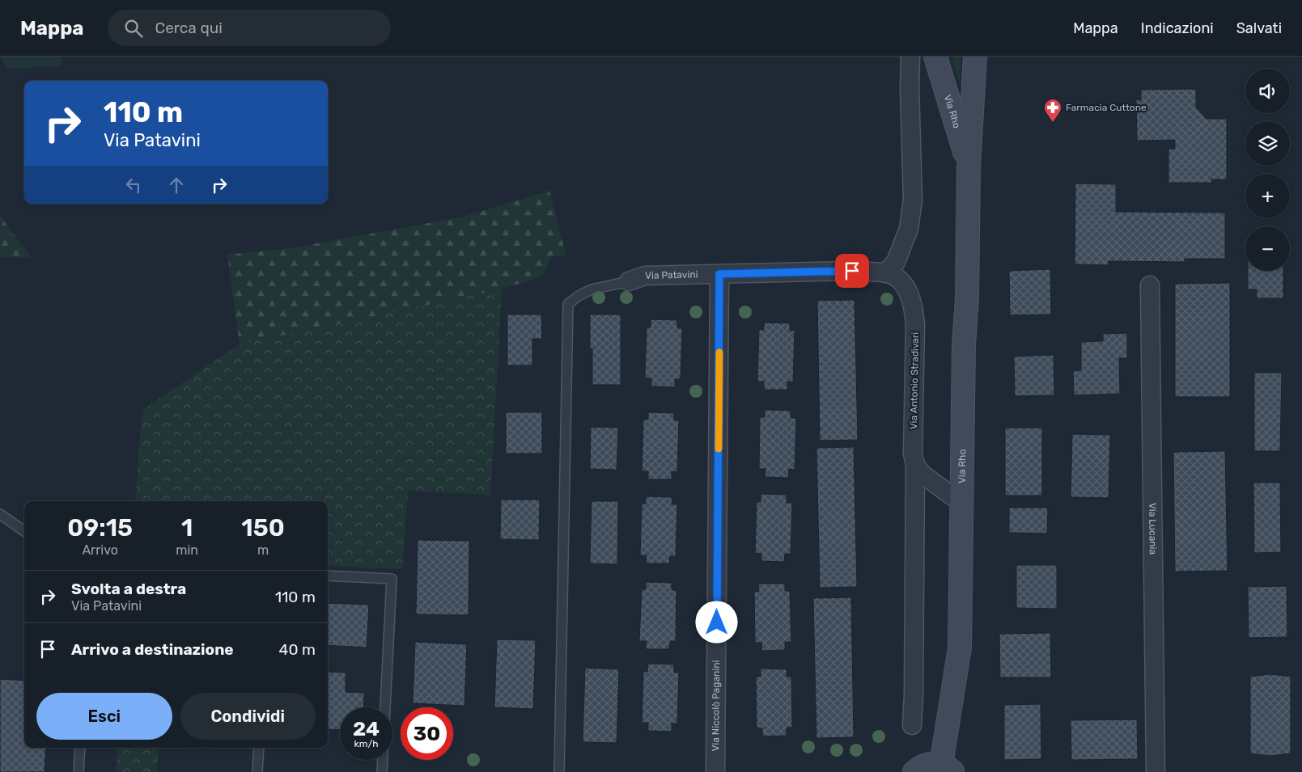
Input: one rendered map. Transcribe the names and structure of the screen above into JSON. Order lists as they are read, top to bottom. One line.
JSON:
{"streets":{"main road":["Via Rho"],"street":["Via Patavini","Via Antonio Stradivari","Via Lucania","Via Niccolò Paganini"]},"crossings":[["Via Patavini","Via Antonio Stradivari"],["Via Patavini","Via Niccolò Paganini"]],"places":{"pharmacy":["Farmacia Cuttone"]},"page":{"header":"Mappa","search":"Cerca qui","nav":["Mappa","Indicazioni","Salvati"],"map_buttons":["+","−"],"turn":["110 m","Via Patavini"],"eta":["09:15","Arrivo","1","min","150","m"],"list":[{"name":"Svolta a destra","note":"Via Patavini","value":"110 m"},{"name":"Arrivo a destinazione","value":"40 m"}],"buttons":["Esci","Condividi"],"speed":"24 km/h","limit":"30"}}
